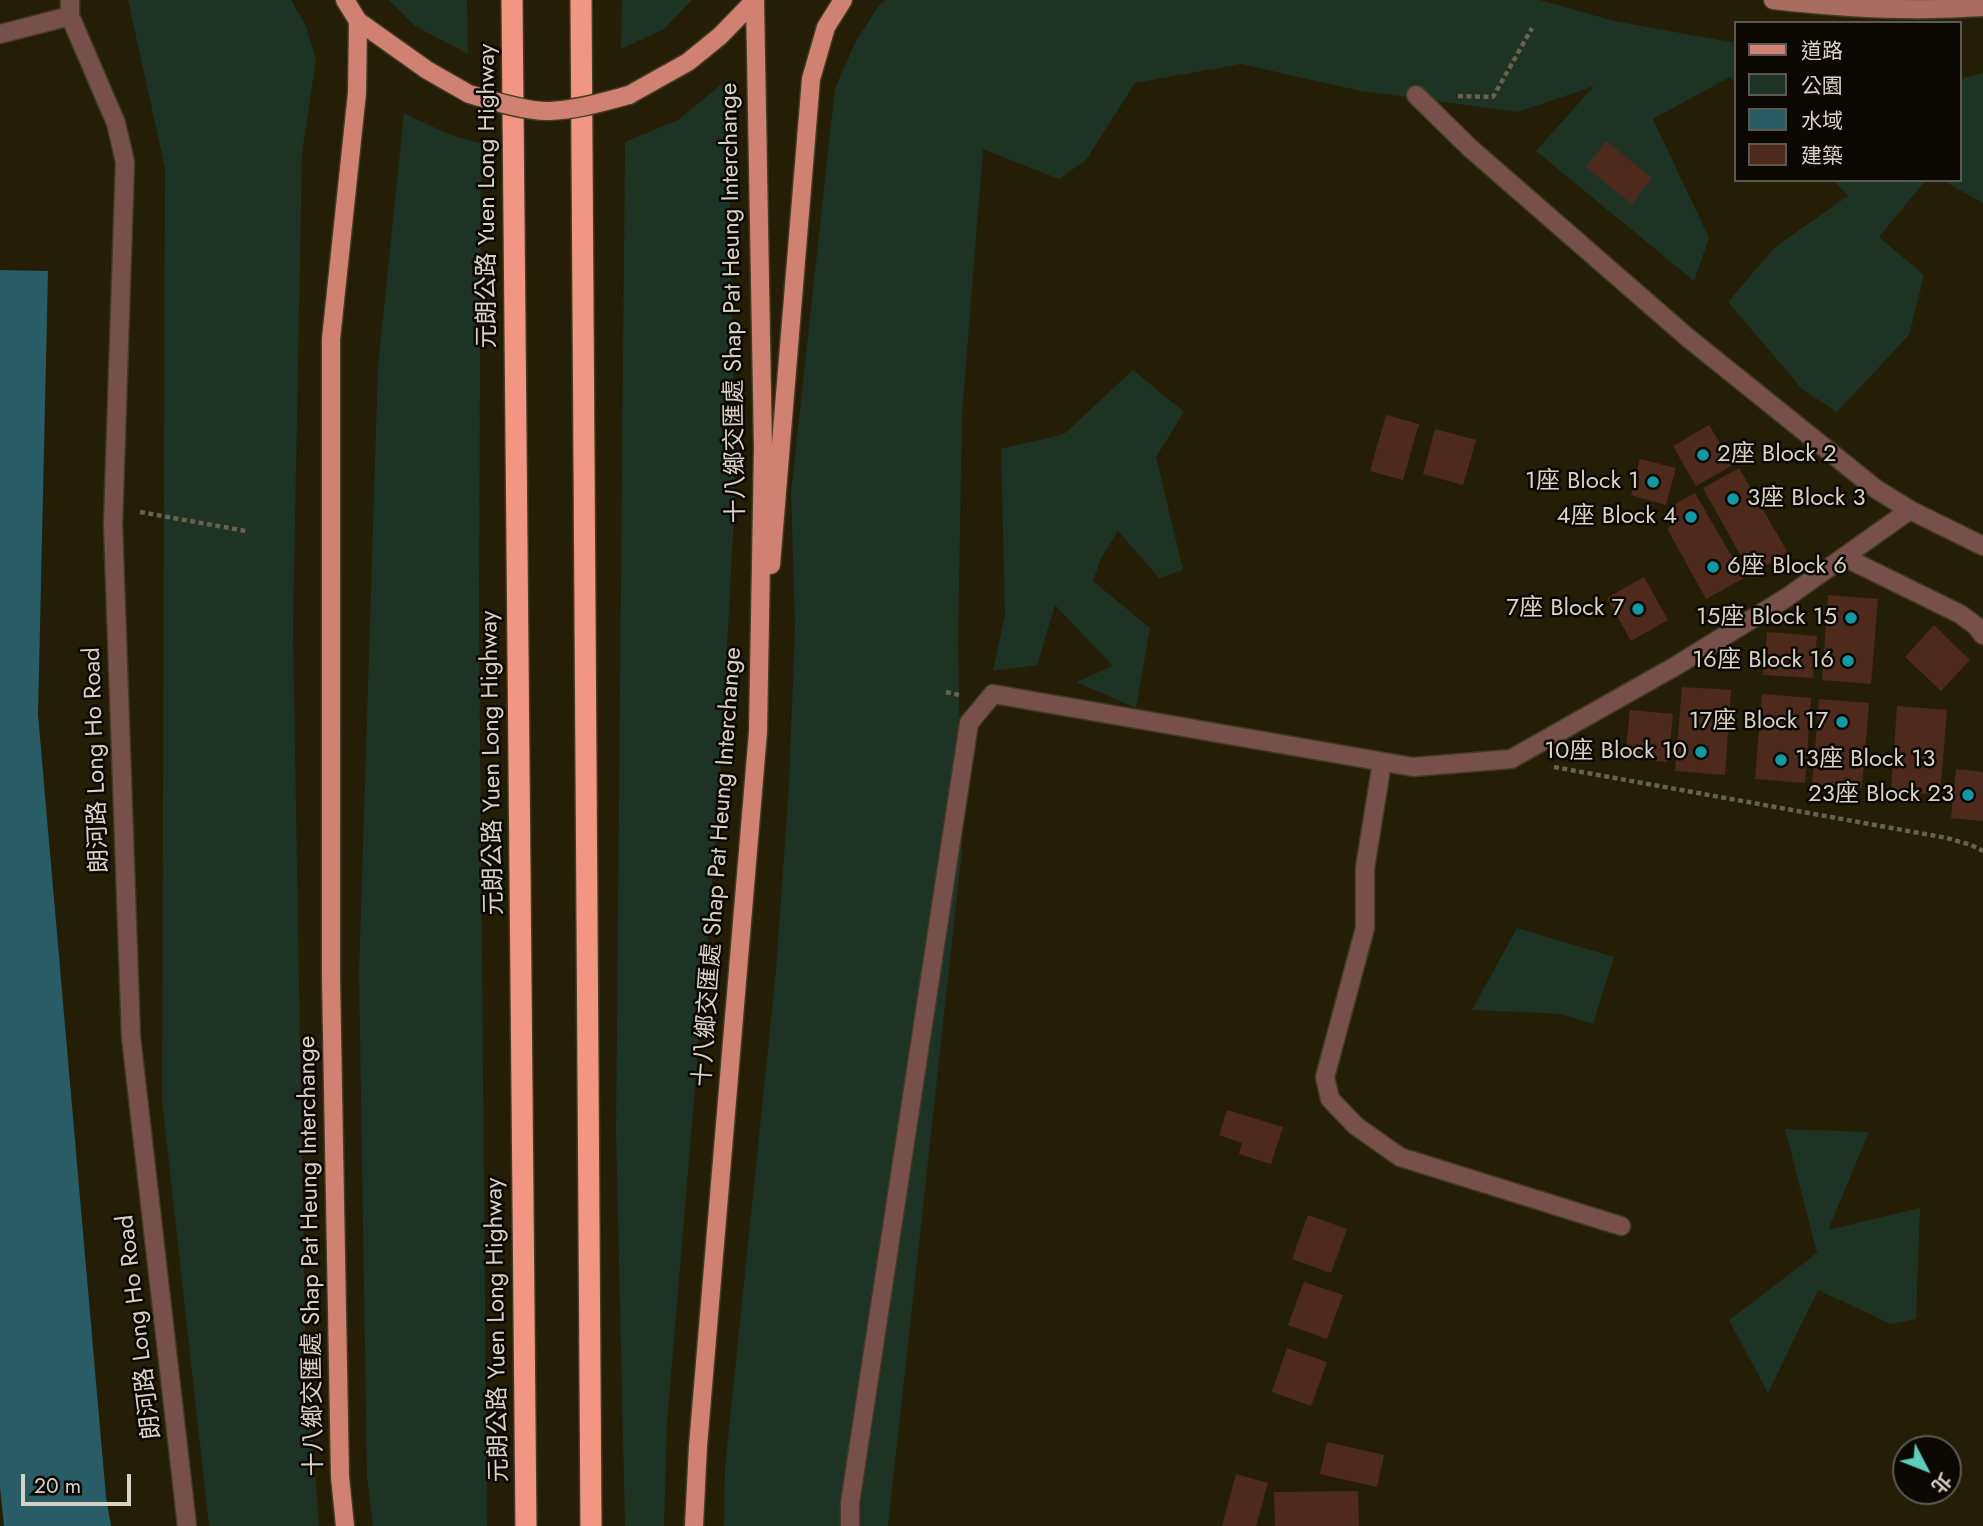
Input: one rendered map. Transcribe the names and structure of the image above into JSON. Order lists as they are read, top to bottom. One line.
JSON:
{"streets":{"highway":["元朗公路 Yuen Long Highway"],"main road":["十八鄉交匯處 Shap Pat Heung Interchange"],"street":["朗河路 Long Ho Road"]},"places":["2座 Block 2","1座 Block 1","3座 Block 3","4座 Block 4","6座 Block 6","7座 Block 7","15座 Block 15","16座 Block 16","17座 Block 17","10座 Block 10","13座 Block 13","23座 Block 23"],"legend":["道路","公園","水域","建築"],"scale_bar":"20 m","north":"bottom right"}
